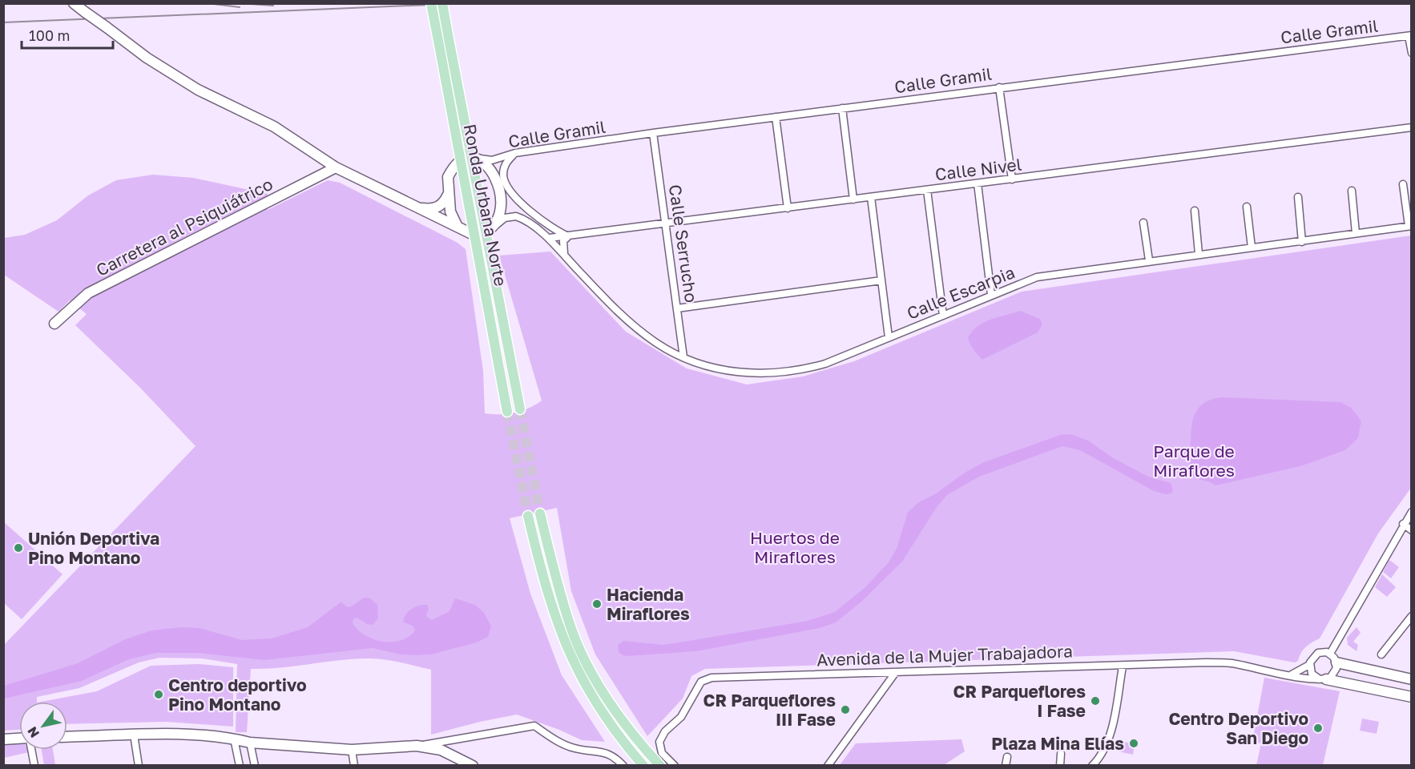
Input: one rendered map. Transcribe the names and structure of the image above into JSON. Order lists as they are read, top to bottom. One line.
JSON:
{"streets":{"main road":["Ronda Urbana Norte"],"street":["Calle Gramil","Calle Nivel","Carretera al Psiquiátrico","Calle Serrucho","Calle Escarpia","Avenida de la Mujer Trabajadora"]},"crossings":[["Calle Gramil","Ronda Urbana Norte"],["Calle Gramil","Calle Serrucho"],["Calle Nivel","Calle Serrucho"],["Calle Nivel","Calle Escarpia"],["Calle Serrucho","Calle Escarpia"]],"parks":["Parque de Miraflores","Huertos de Miraflores"],"places":["Unión Deportiva Pino Montano","Hacienda Miraflores","Centro deportivo Pino Montano","CR Parqueflores I Fase","CR Parqueflores III Fase","Centro Deportivo San Diego","Plaza Mina Elías"],"scale_bar":"100 m","north":"bottom left"}
